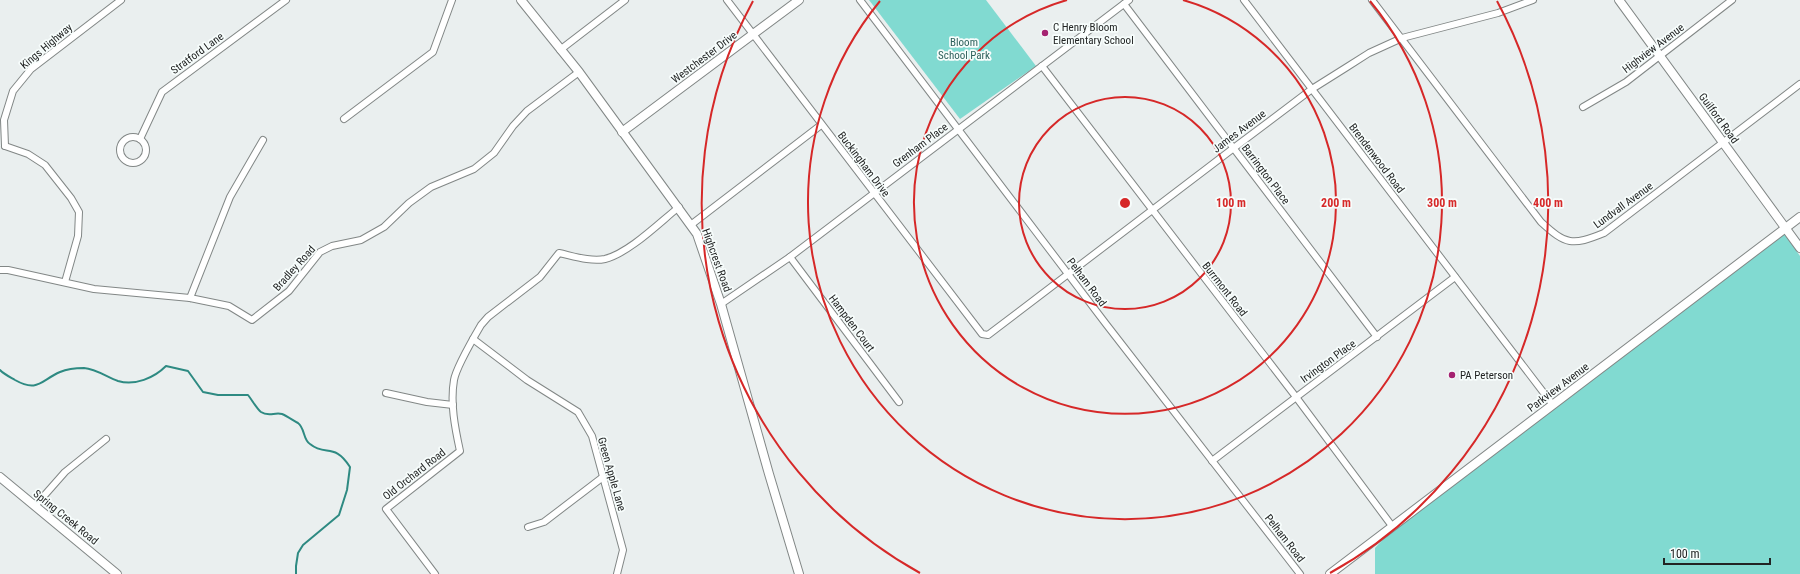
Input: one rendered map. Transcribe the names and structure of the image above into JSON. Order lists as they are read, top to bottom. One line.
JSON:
{"streets":{"street":["Kings Highway","Highview Avenue","Stratford Lane","Westchester Drive","Guilford Road","James Avenue","Grenham Place","Brendenwood Road","Buckingham Drive","Barrington Place","Lundvall Avenue","Highcrest Road","Bradley Road","Pelham Road","Burrmont Road","Hampden Court","Irvington Place","Parkview Avenue","Old Orchard Road","Green Apple Lane","Spring Creek Road"]},"crossings":[["Highview Avenue","Guilford Road"],["Westchester Drive","Buckingham Drive"],["Westchester Drive","Highcrest Road"],["Guilford Road","Lundvall Avenue"],["Guilford Road","Parkview Avenue"],["James Avenue","Brendenwood Road"],["James Avenue","Buckingham Drive"],["James Avenue","Barrington Place"],["James Avenue","Lundvall Avenue"],["James Avenue","Pelham Road"],["James Avenue","Burrmont Road"],["Grenham Place","Buckingham Drive"],["Grenham Place","Barrington Place"],["Grenham Place","Highcrest Road"],["Grenham Place","Pelham Road"],["Grenham Place","Burrmont Road"],["Grenham Place","Hampden Court"],["Brendenwood Road","Irvington Place"],["Brendenwood Road","Parkview Avenue"],["Barrington Place","Irvington Place"],["Highcrest Road","Bradley Road"],["Highcrest Road","Old Orchard Road"],["Pelham Road","Irvington Place"],["Burrmont Road","Irvington Place"],["Burrmont Road","Parkview Avenue"],["Old Orchard Road","Green Apple Lane"]],"parks":["Bloom School Park"],"places":["C Henry Bloom Elementary School","PA Peterson"],"scale_bar":"100 m","rings":["100 m","200 m","300 m","400 m"]}
